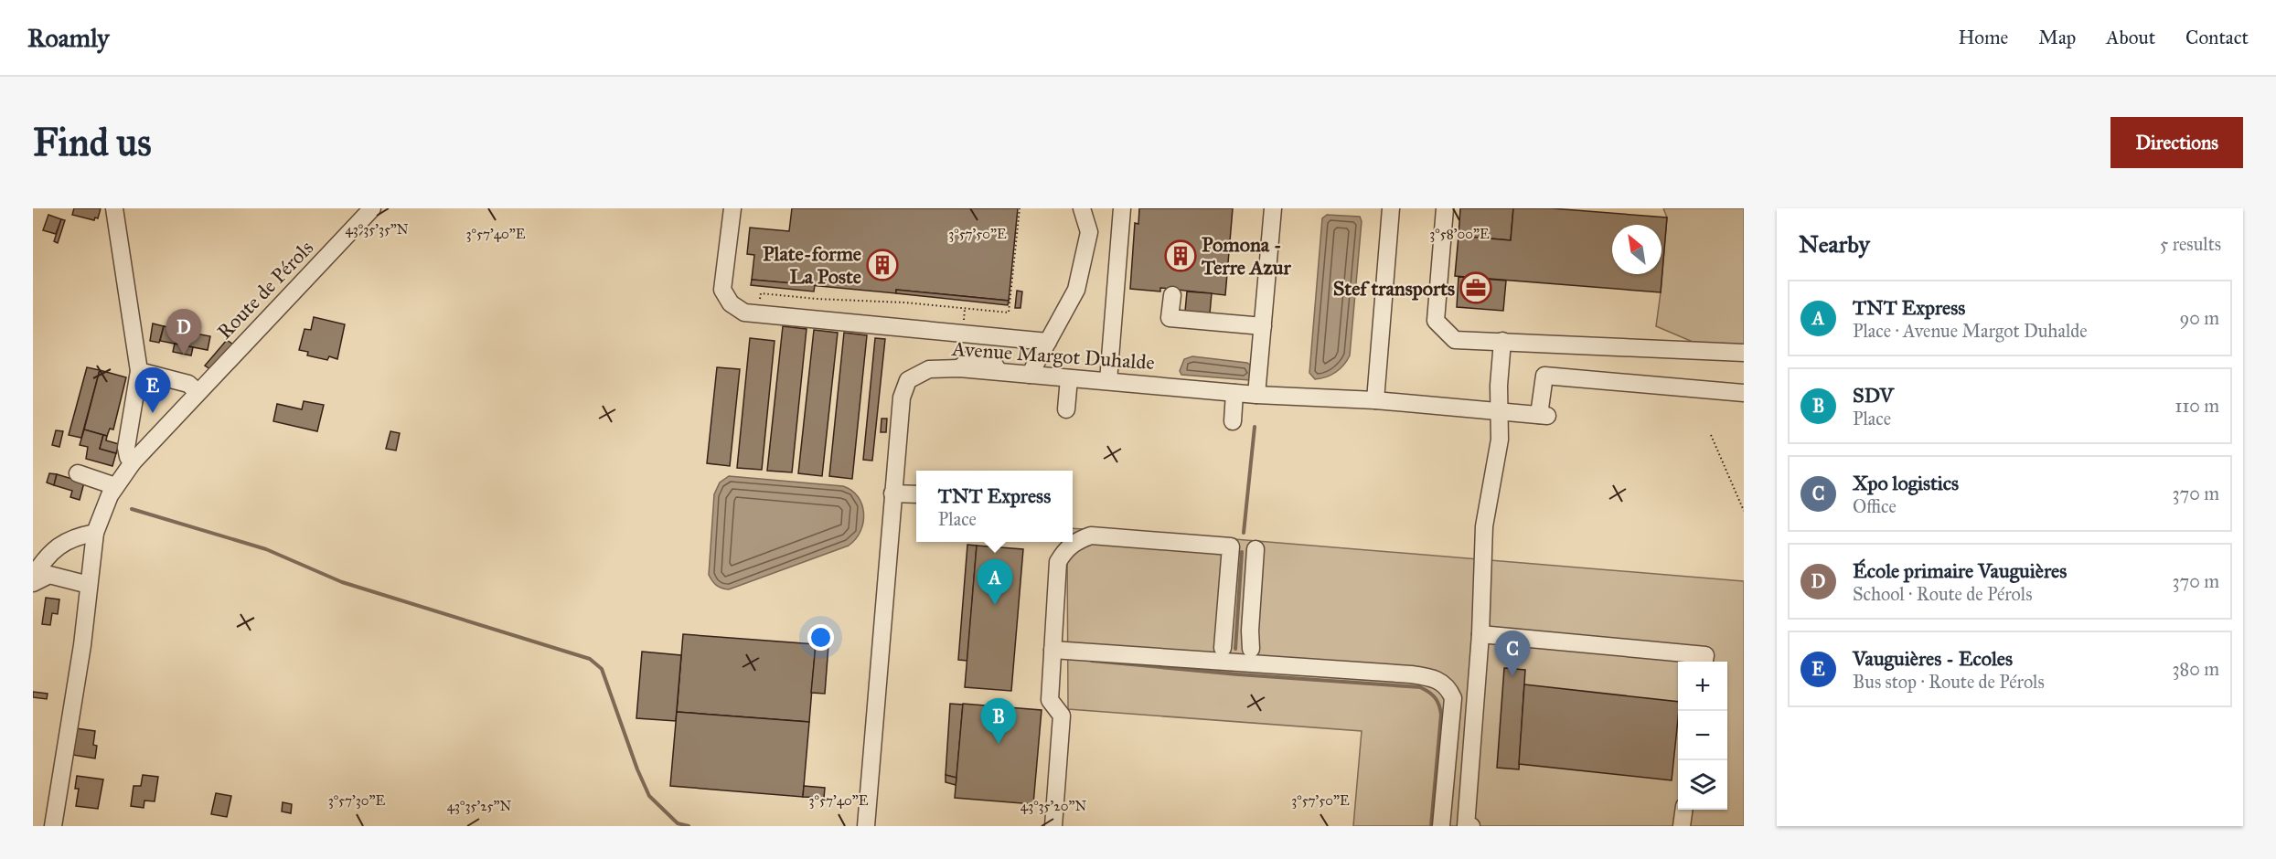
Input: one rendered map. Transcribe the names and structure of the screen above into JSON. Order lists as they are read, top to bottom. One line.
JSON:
{"streets":{"street":["Route de Pérols","Avenue Margot Duhalde"]},"places":{"building":["Pomona - Terre Azur","Plate-forme La Poste"],"office":["Stef transports"]},"north":"top left","page":{"header":"Roamly","nav":["Home","Map","About","Contact"],"buttons":"Directions","title":"Find us","heading":["Nearby","5 results"],"list":[{"mark":"A","name":"TNT Express","note":"Place · Avenue Margot Duhalde","value":"90 m"},{"mark":"B","name":"SDV","note":"Place","value":"110 m"},{"mark":"C","name":"Xpo logistics","note":"Office","value":"370 m"},{"mark":"D","name":"École primaire Vauguières","note":"School · Route de Pérols","value":"370 m"},{"mark":"E","name":"Vauguières - Ecoles","note":"Bus stop · Route de Pérols","value":"380 m"}],"pins":["D","E","A","C","B"],"popup":["TNT Express","Place"],"map_buttons":["+","−"]},"coordinates":["43°35'35\"N","3°57'40\"E","3°57'50\"E","3°58'00\"E","3°57'30\"E","43°35'25\"N","43°35'20\"N"]}
